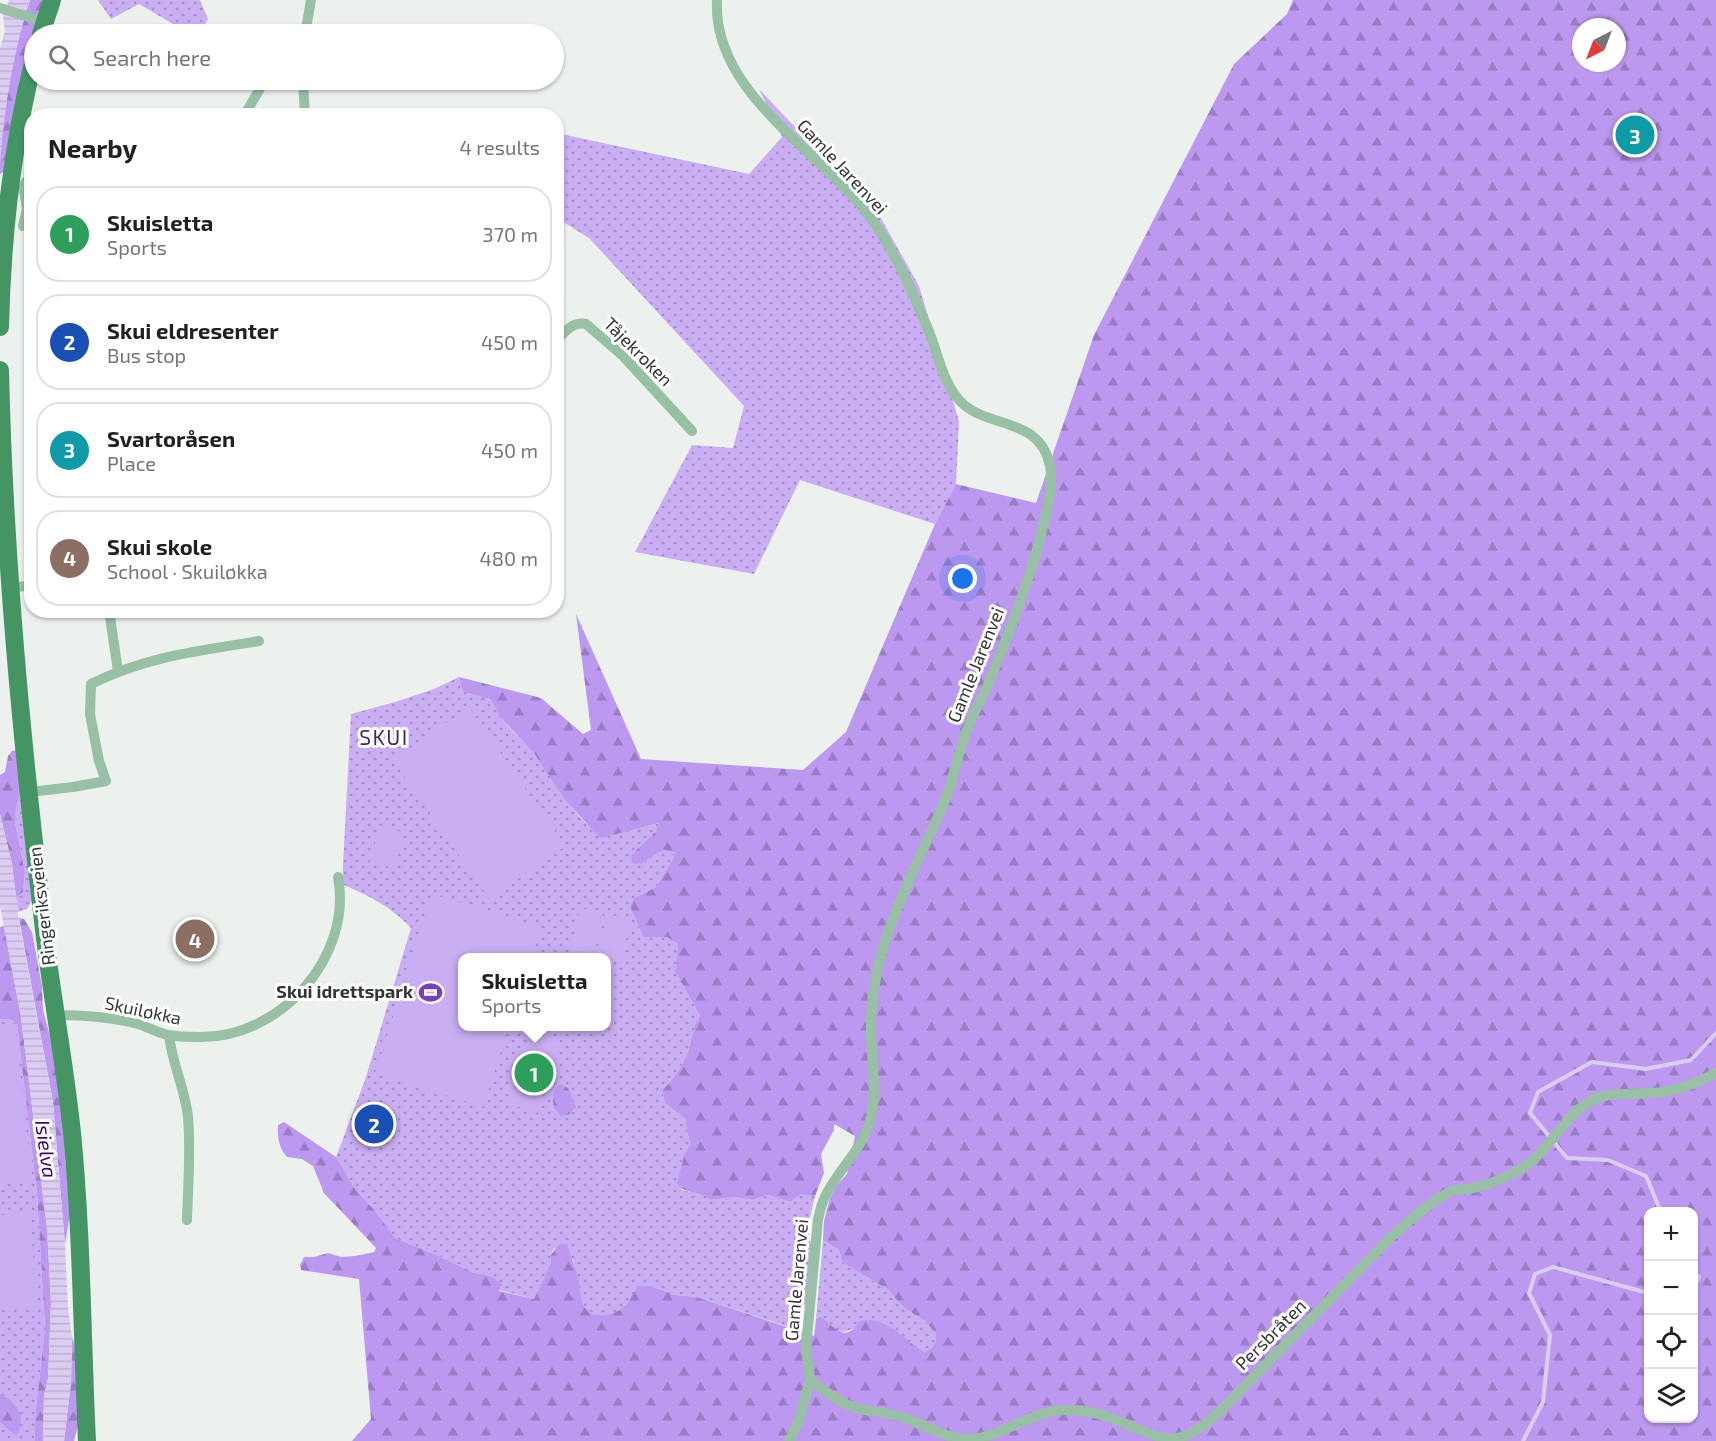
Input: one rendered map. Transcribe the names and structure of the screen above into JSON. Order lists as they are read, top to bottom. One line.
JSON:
{"streets":{"main road":["Ringeriksveien"],"street":["Gamle Jarenvei","Tåjekroken","Skuiløkka","Persbråten"]},"crossings":[["Gamle Jarenvei","Persbråten"],["Ringeriksveien","Skuiløkka"]],"districts":["SKUI"],"water":["Isielva"],"places":{"sports":["Skui idrettspark"]},"north":"bottom left","page":{"search":"Search here","heading":["Nearby","4 results"],"pins":["3","4","1","2"],"list":[{"mark":"1","name":"Skuisletta","note":"Sports","value":"370 m"},{"mark":"2","name":"Skui eldresenter","note":"Bus stop","value":"450 m"},{"mark":"3","name":"Svartoråsen","note":"Place","value":"450 m"},{"mark":"4","name":"Skui skole","note":"School · Skuiløkka","value":"480 m"}],"popup":["Skuisletta","Sports"],"map_buttons":["+","−"]}}
